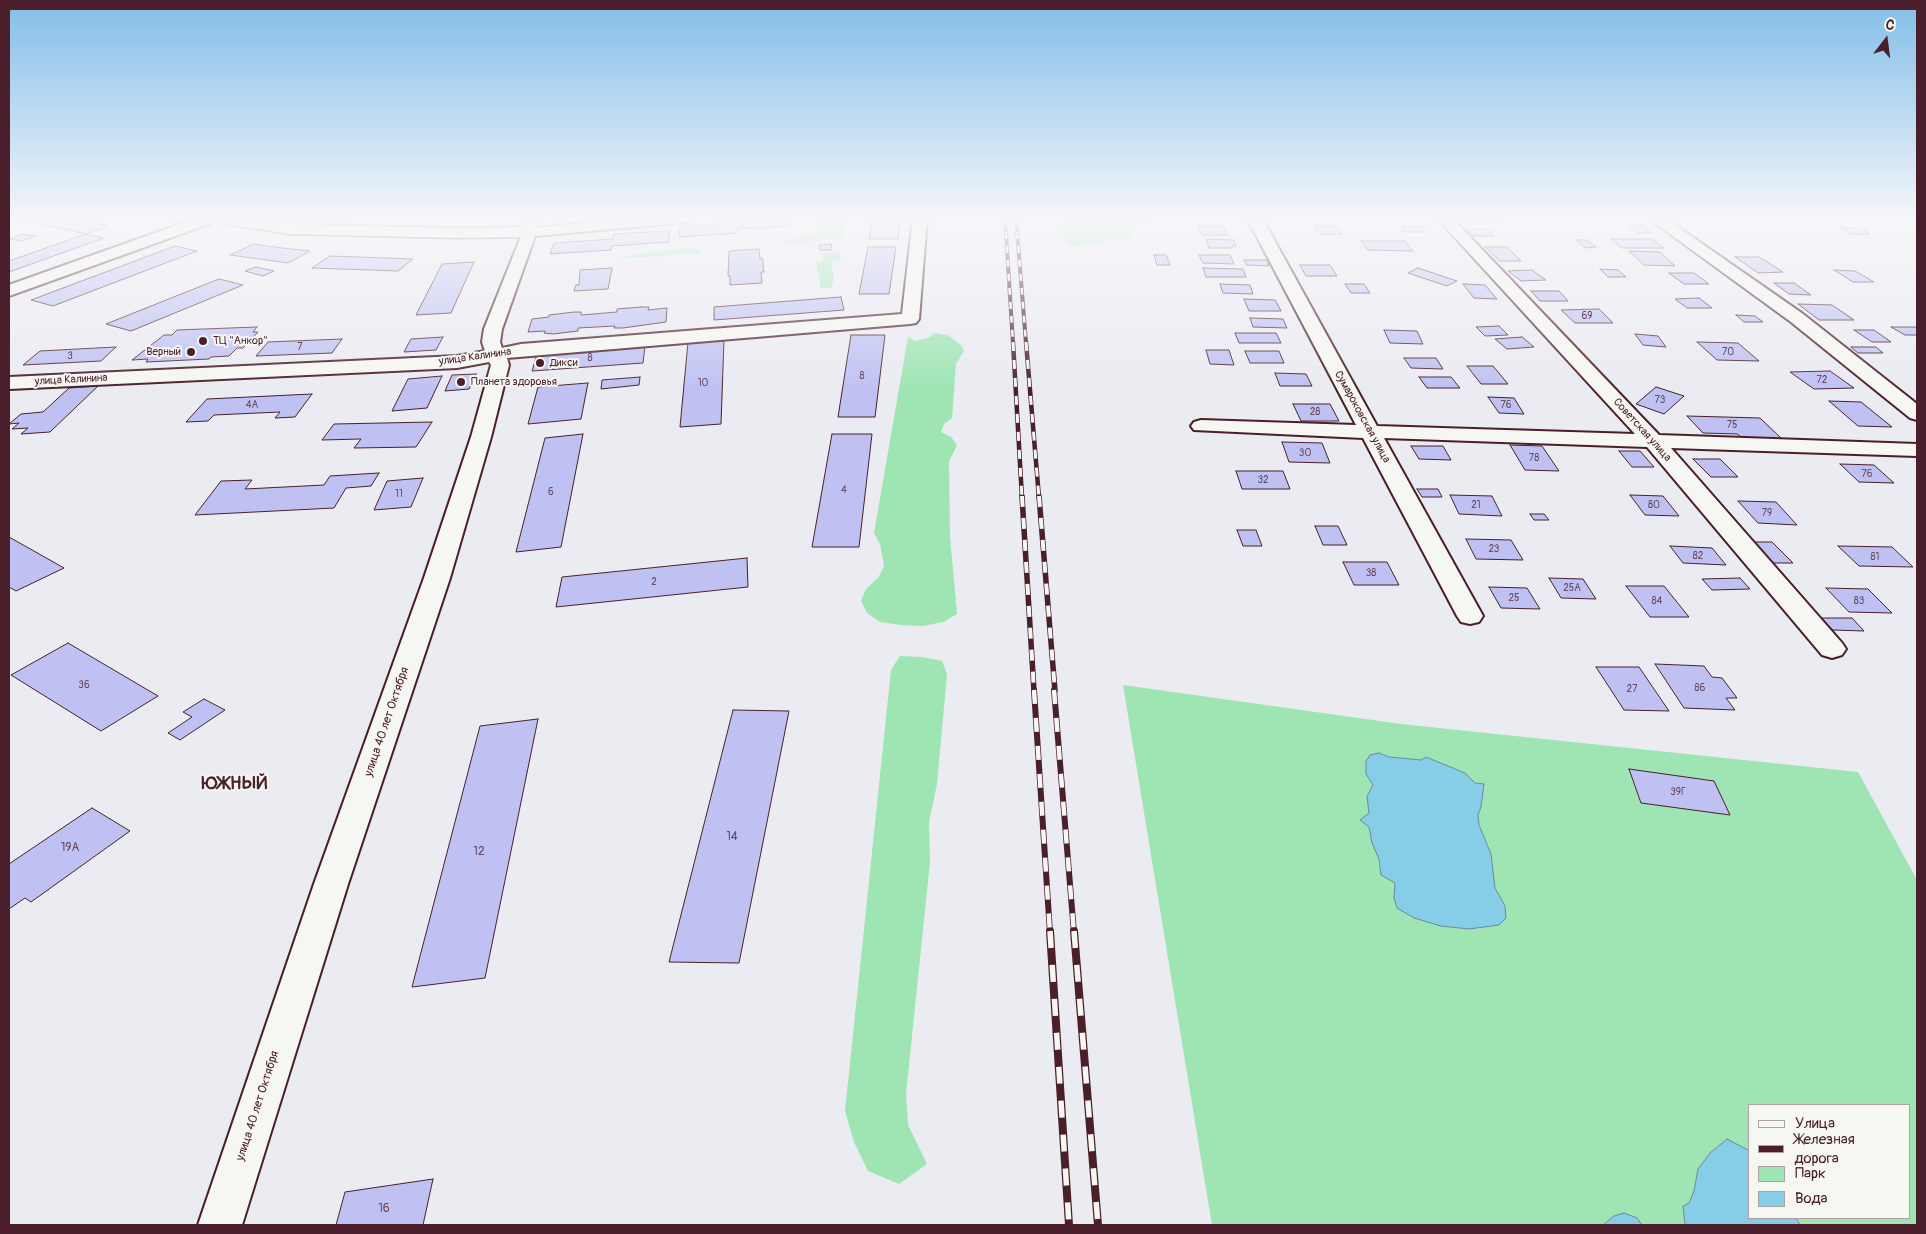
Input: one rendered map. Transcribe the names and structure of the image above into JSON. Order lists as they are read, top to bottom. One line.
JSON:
{"streets":{"street":["улица Калинина","Сумароковская улица","Советская улица","улица 40 лет Октября"]},"crossings":[["улица Калинина","улица 40 лет Октября"]],"districts":["ЮЖНЫЙ"],"places":["ТЦ \"Анкор\"","Верный","Дикси","Планета здоровья"],"house_numbers":["69","7","70","3","8","8","72","10","73","4А","76","28","75","30","78","76","32","4","6","11","21","80","79","23","82","81","38","2","25А","25","84","83","36","86","27","39Г","14","19А","12","16"],"legend":["Улица","Железная дорога","Парк","Вода"],"north":"top"}
